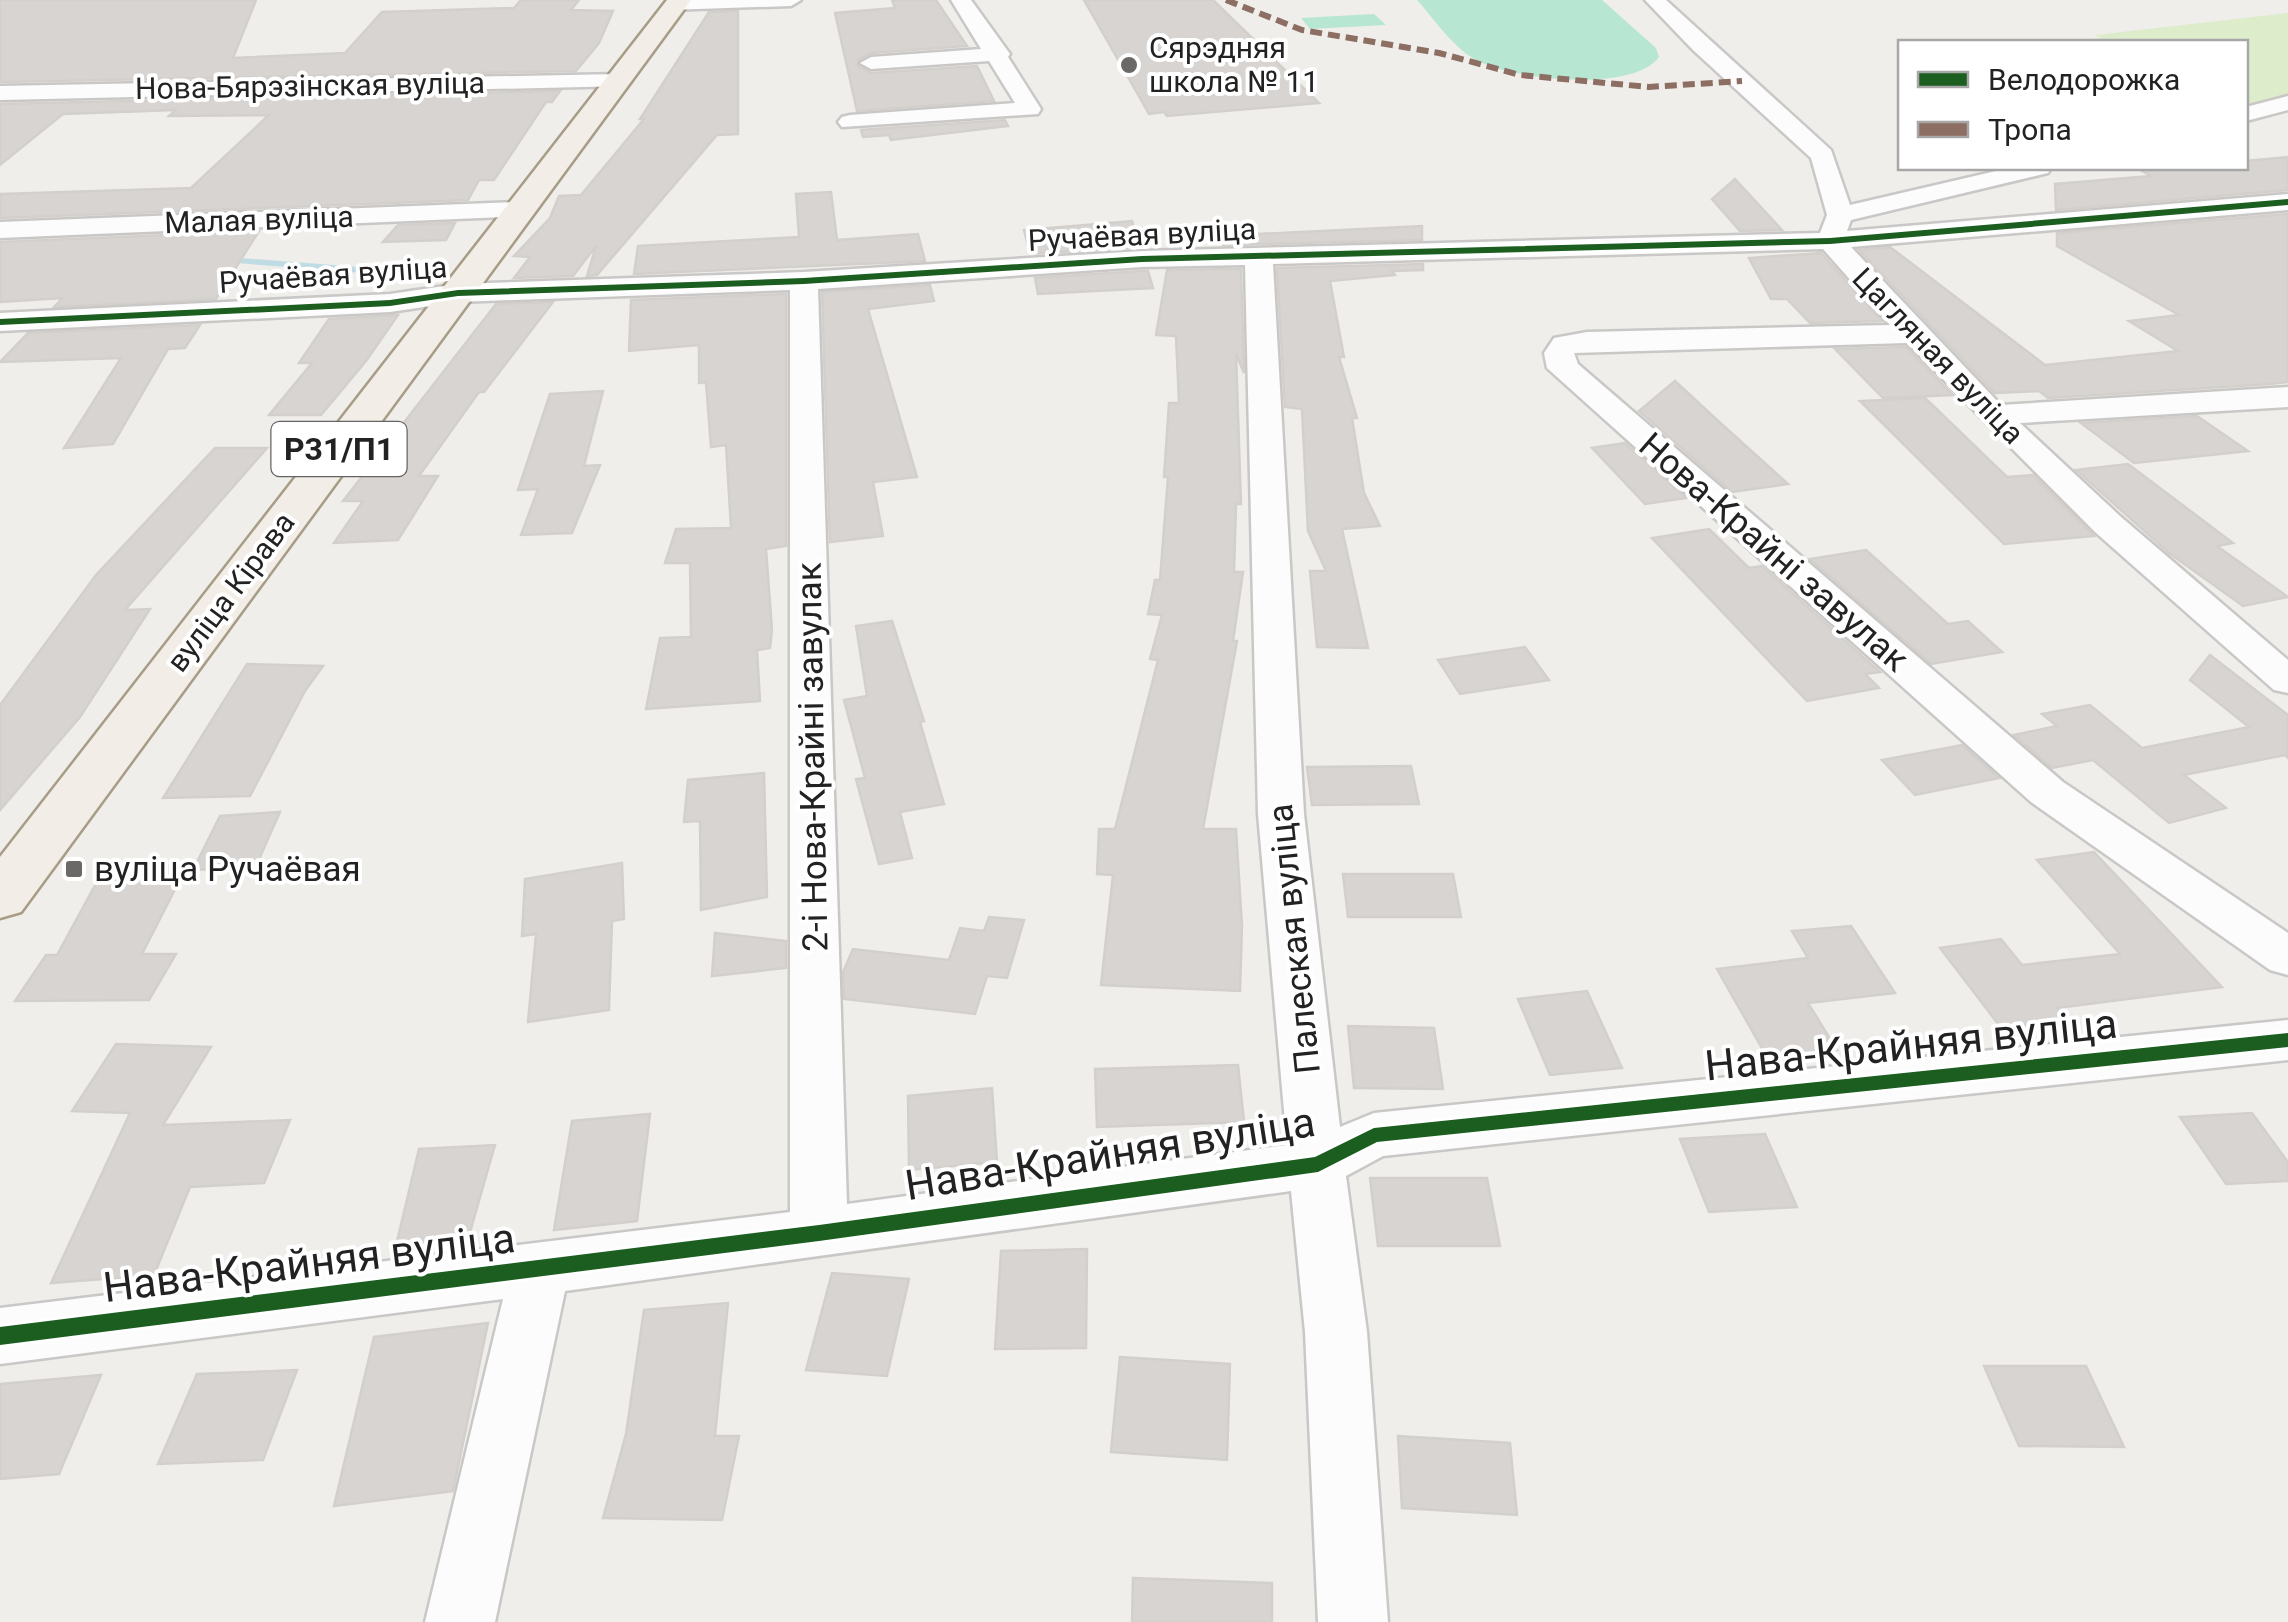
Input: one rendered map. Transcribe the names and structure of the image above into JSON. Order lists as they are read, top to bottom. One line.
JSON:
{"streets":{"main road":["Р31/П1","вуліца Кірава"],"street":["Нова-Бярэзінская вуліца","Малая вуліца","Ручаёвая вуліца","Цагляная вуліца","Нова-Крайні завулак","2-і Нова-Крайні завулак","Палеская вуліца","Нава-Крайняя вуліца"]},"crossings":[["Нова-Бярэзінская вуліца","вуліца Кірава"],["Малая вуліца","вуліца Кірава"],["Ручаёвая вуліца","Цагляная вуліца"],["Ручаёвая вуліца","вуліца Кірава"],["Ручаёвая вуліца","2-і Нова-Крайні завулак"],["Ручаёвая вуліца","Палеская вуліца"],["Цагляная вуліца","Нова-Крайні завулак"],["2-і Нова-Крайні завулак","Нава-Крайняя вуліца"],["Палеская вуліца","Нава-Крайняя вуліца"]],"places":{"other":["Сярэдняя школа № 11"],"transit":["вуліца Ручаёвая"]},"legend":["Велодорожка","Тропа"]}
